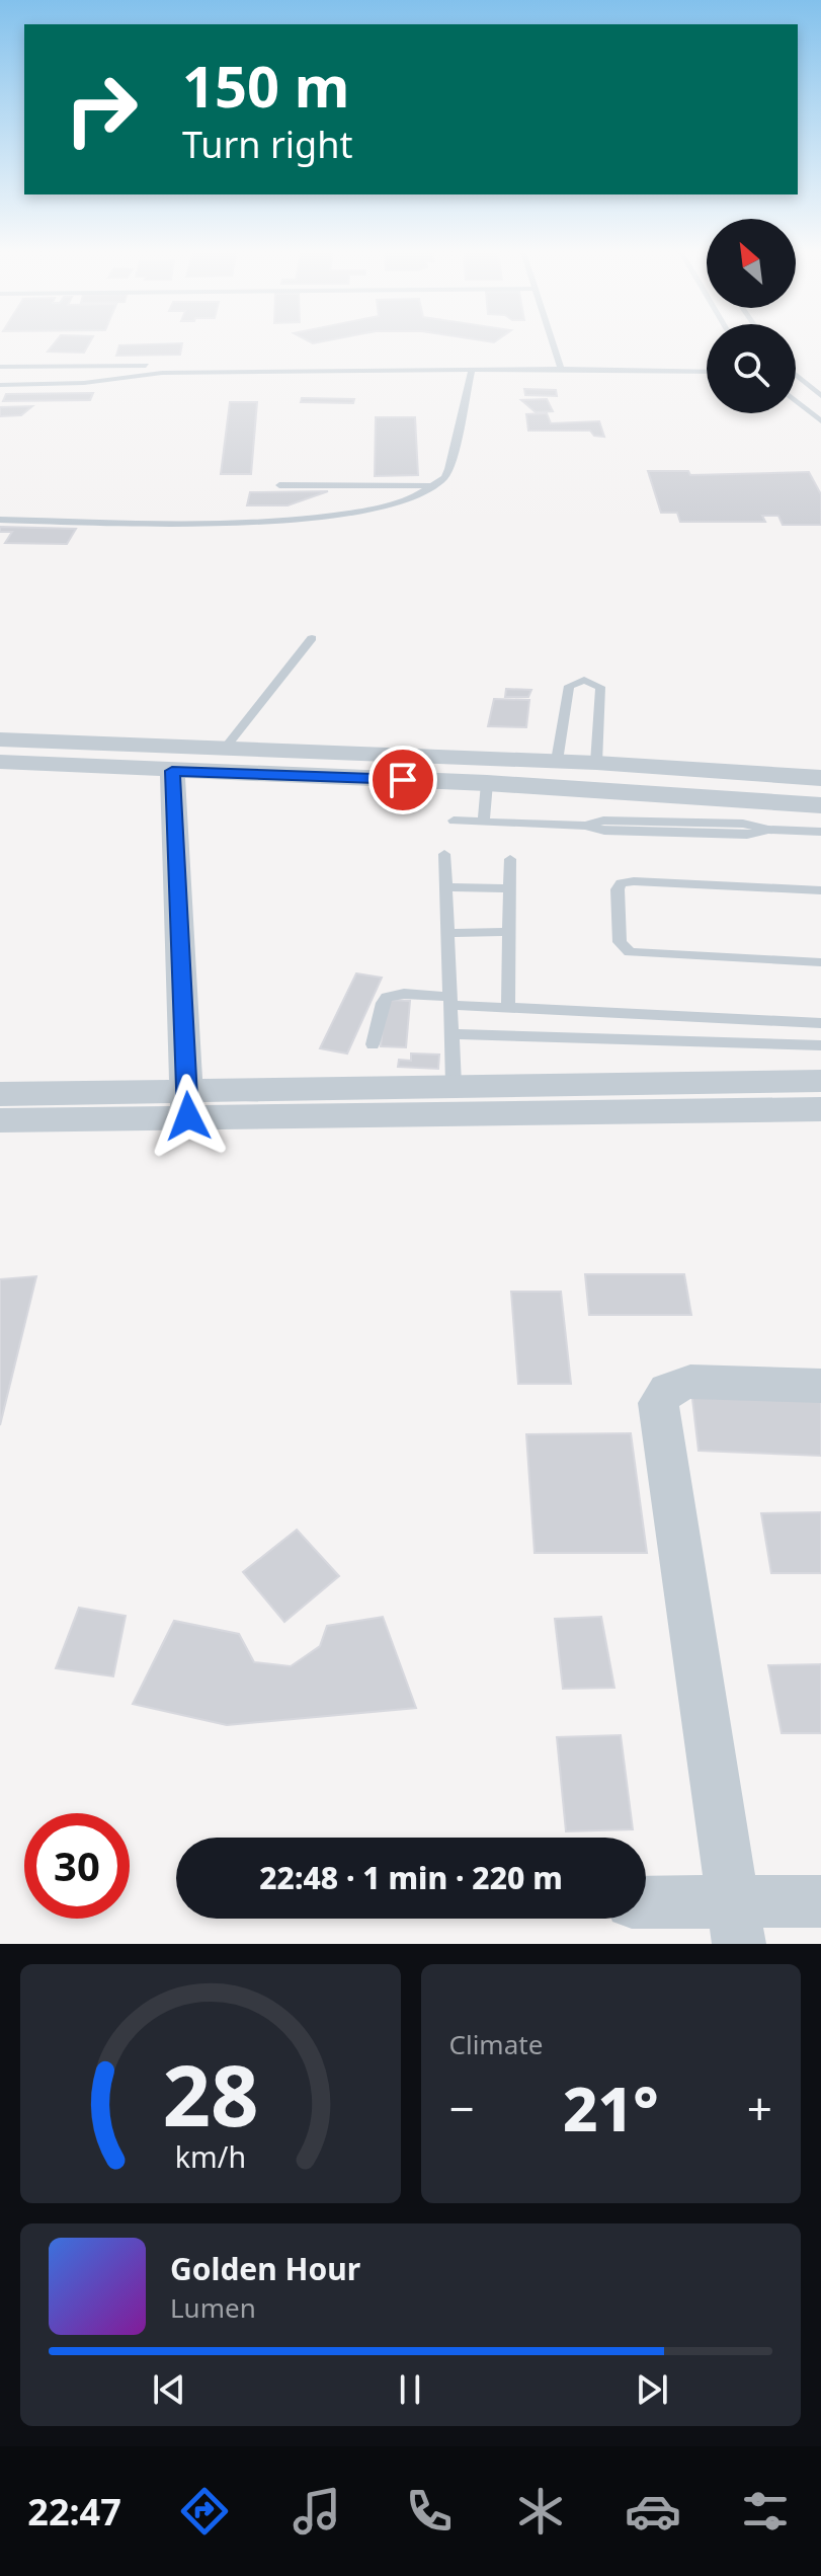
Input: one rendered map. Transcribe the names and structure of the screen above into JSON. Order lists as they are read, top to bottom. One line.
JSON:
{"north":"top left","page":{"turn":["150 m","Turn right"],"limit":"30","trip":"22:48 · 1 min · 220 m","tile":"Climate","heat":["−","21°","+"],"song":["Golden Hour","Lumen"],"tabs":"22:47","gauge":["28","km/h"]}}
